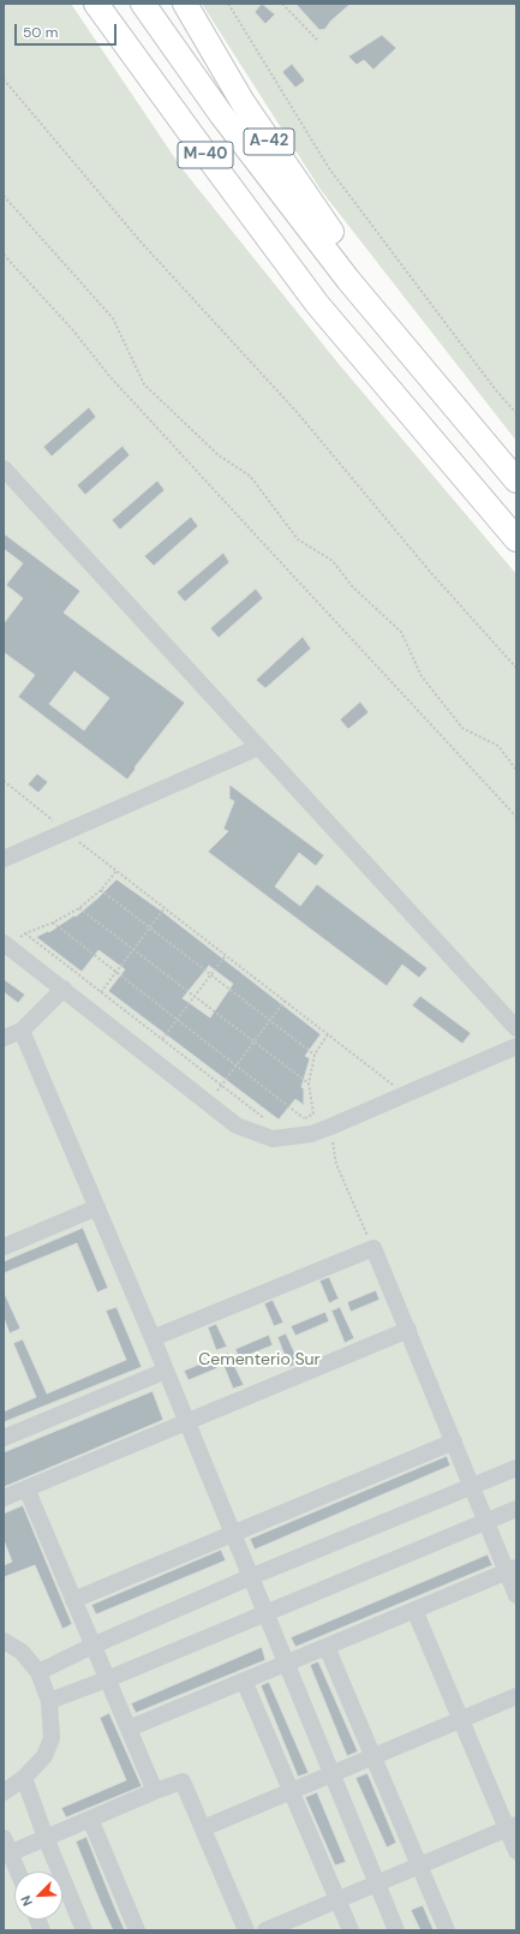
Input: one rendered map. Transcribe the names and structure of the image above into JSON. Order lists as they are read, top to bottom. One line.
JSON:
{"streets":{"highway":["A-42","M-40"]},"crossings":[["A-42","M-40"]],"parks":["Cementerio Sur"],"scale_bar":"50 m","north":"bottom left"}
